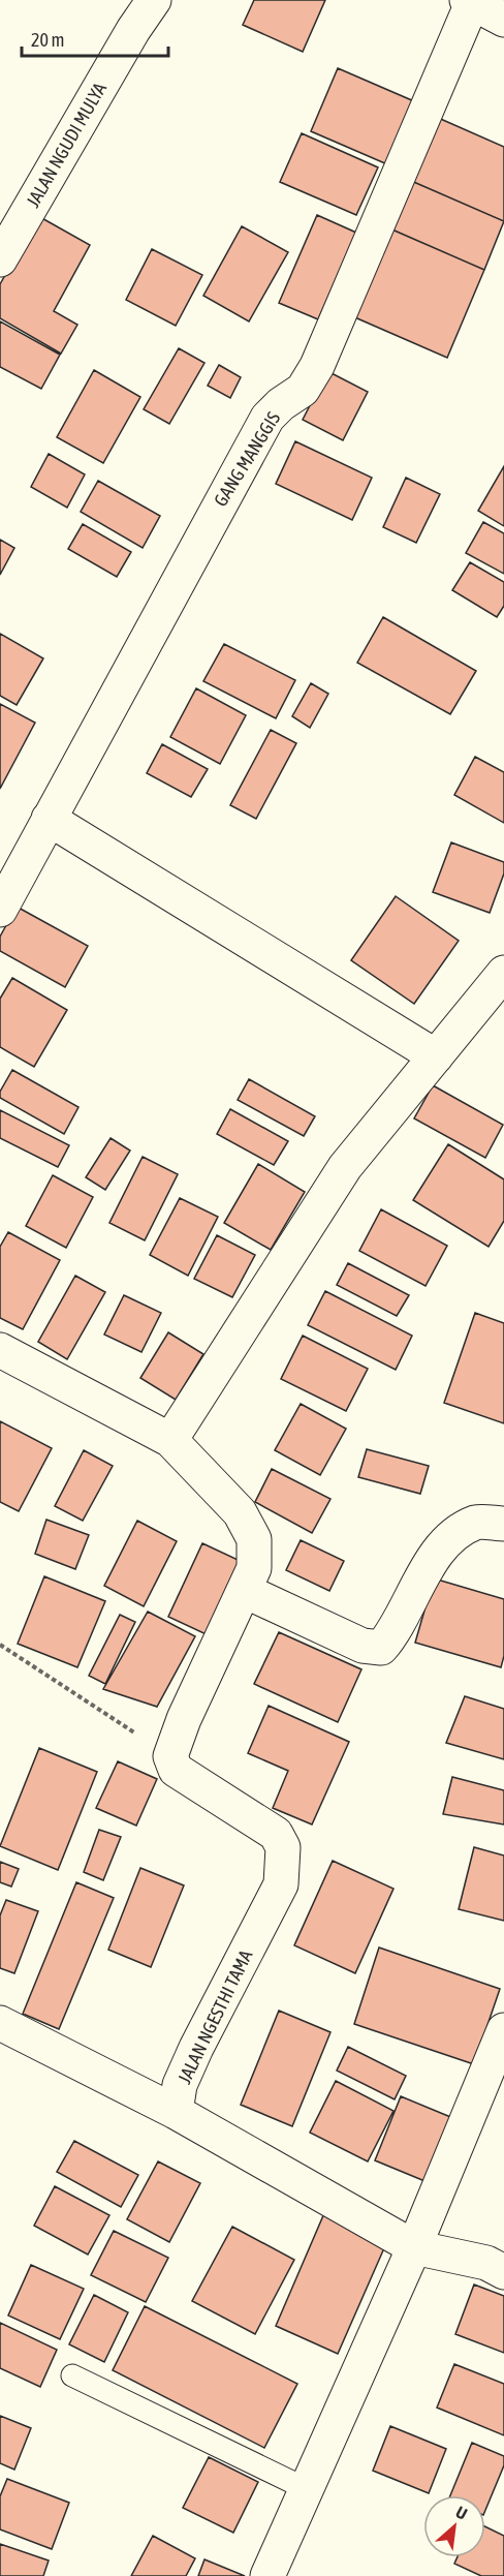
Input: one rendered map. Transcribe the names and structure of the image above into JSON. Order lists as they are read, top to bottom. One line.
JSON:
{"streets":{"street":["JALAN NGUDI MULYA","GANG MANGGIS","JALAN NGESTHI TAMA"]},"scale_bar":"20 m","north":"top right"}
